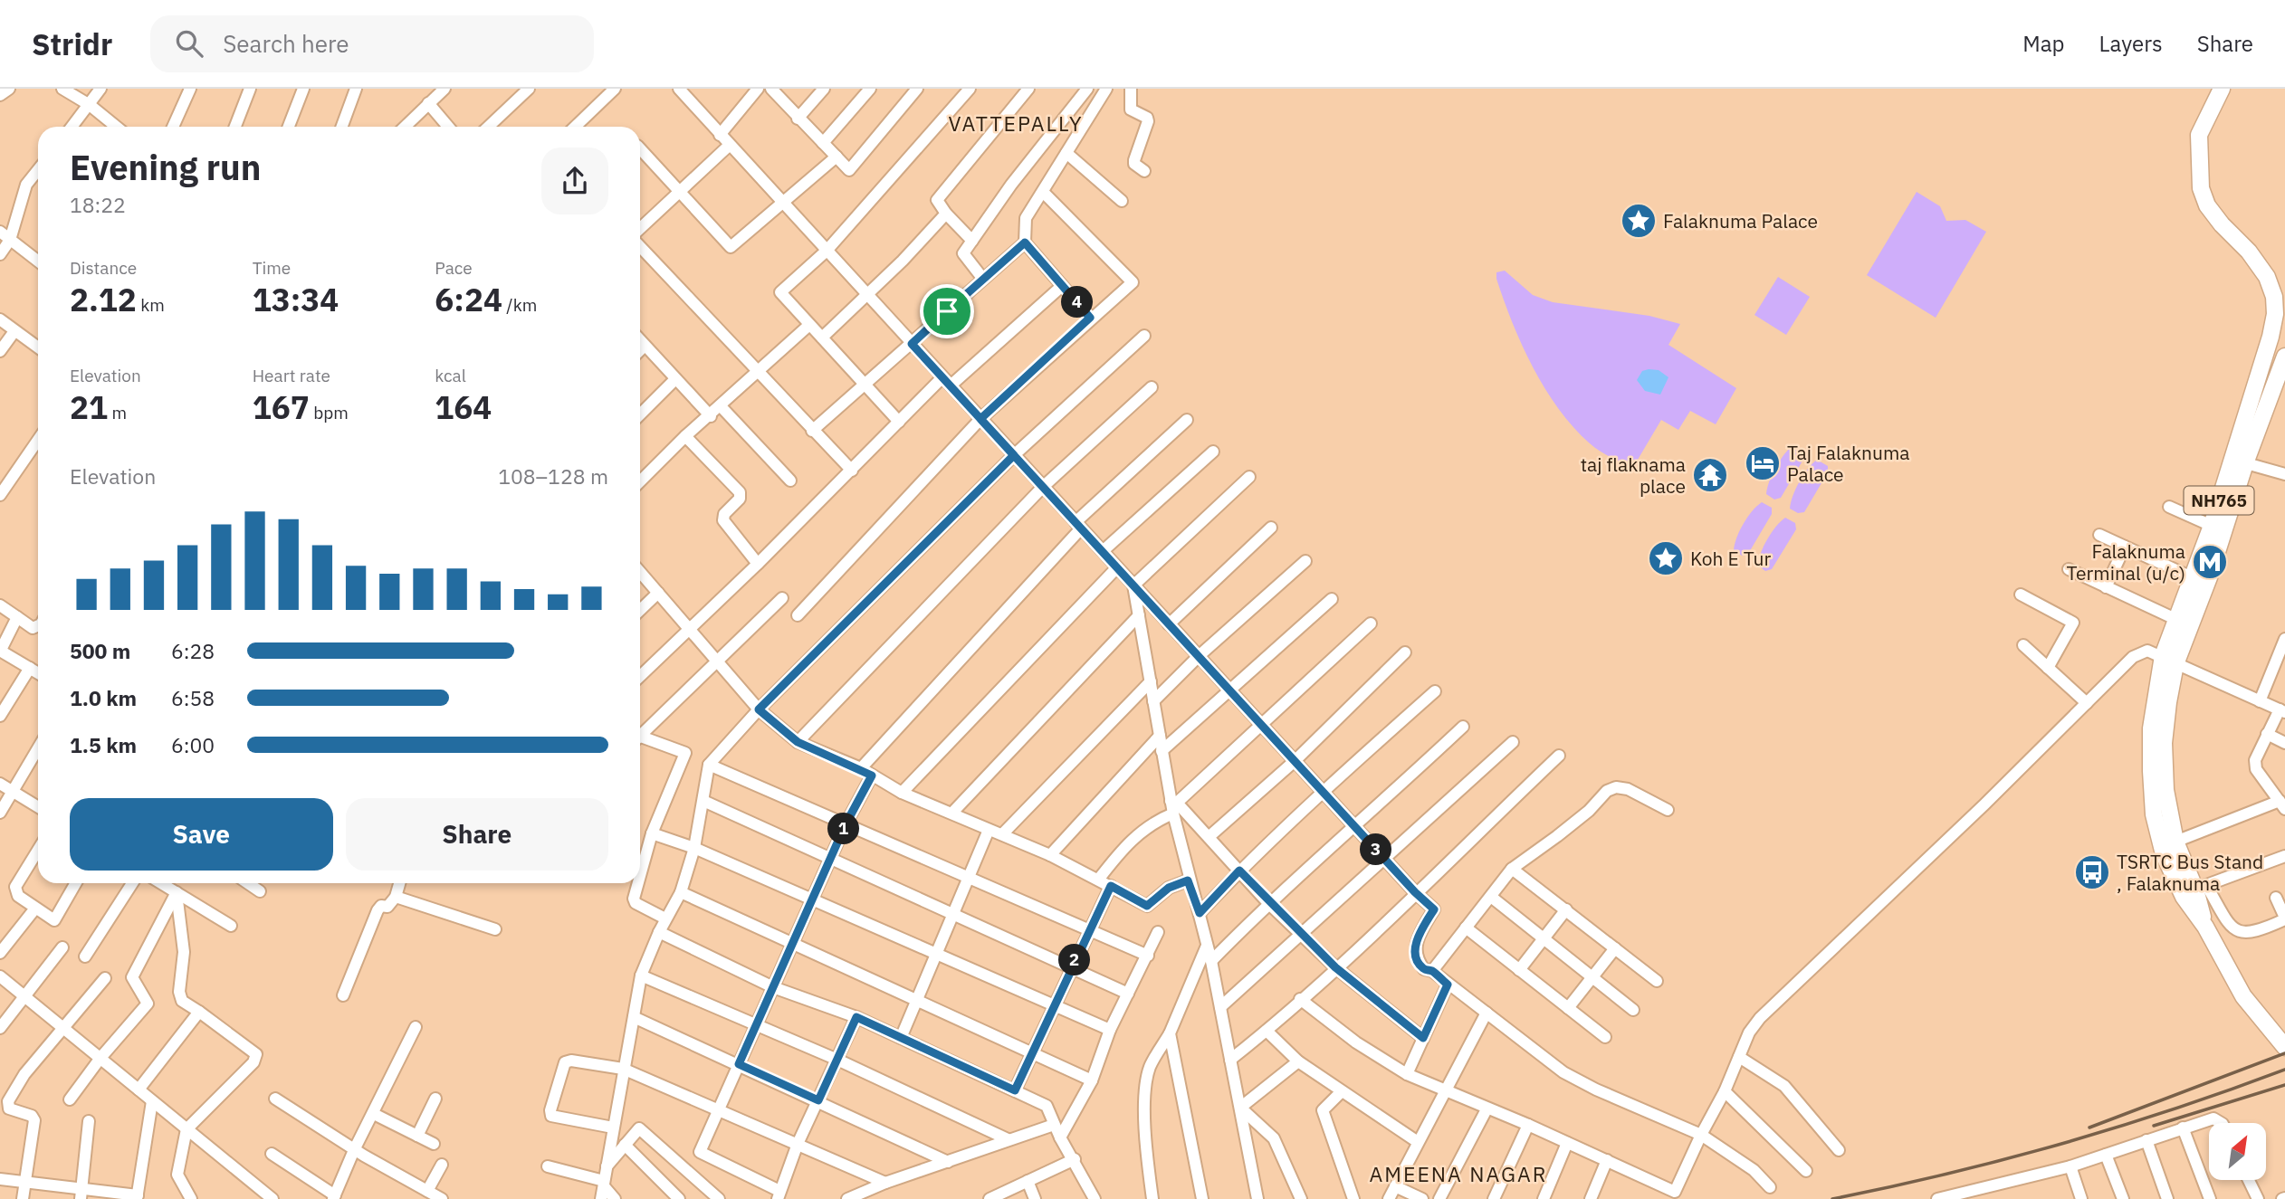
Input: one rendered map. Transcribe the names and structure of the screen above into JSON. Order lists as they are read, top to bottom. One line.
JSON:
{"streets":{"highway":["NH765"]},"districts":["VATTEPALLY","AMEENA NAGAR"],"places":{"place":["Falaknuma Palace","Koh E Tur"],"hotel":["Taj Falaknuma Palace"],"temple":["taj flaknama place"],"metro station":["Falaknuma Terminal (u/c)"],"bus stop":["TSRTC Bus Stand , Falaknuma"]},"north":"top right","page":{"header":"Stridr","search":"Search here","nav":["Map","Layers","Share"],"heading":["Evening run","18:22"],"stats":[["Distance","2.12 km"],["Time","13:34"],["Pace","6:24 /km"],["Elevation","21 m"],["Heart rate","167 bpm"],["kcal","164"]],"pins":["4","1","3","2"],"chart":["Elevation","108–128 m"],"list":[{"name":"500 m","note":"6:28"},{"name":"1.0 km","note":"6:58"},{"name":"1.5 km","note":"6:00"}],"buttons":["Save","Share"]}}
